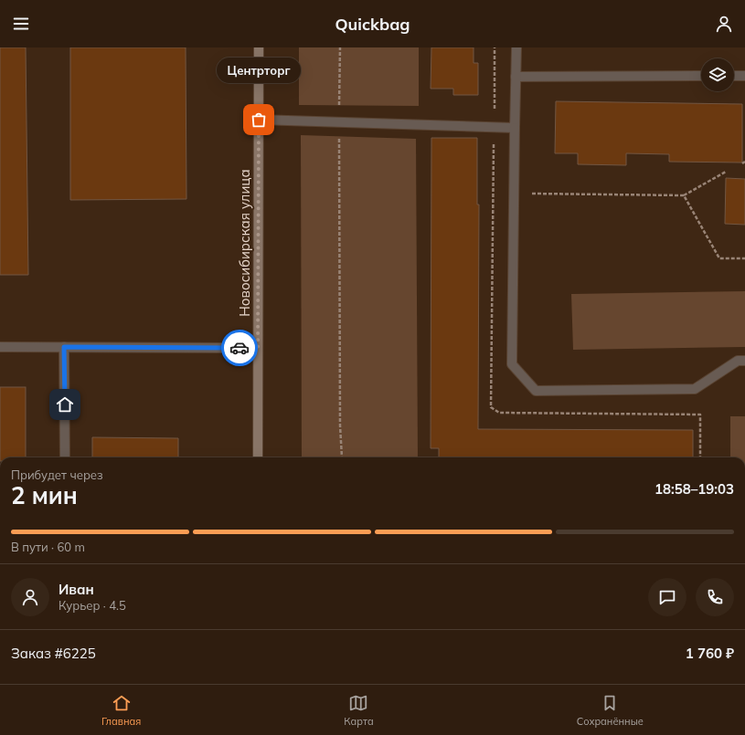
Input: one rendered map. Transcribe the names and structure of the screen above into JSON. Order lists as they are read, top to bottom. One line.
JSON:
{"streets":{"street":["Новосибирская улица"]},"places":["Центрторг"],"page":{"header":"Quickbag","bubble":"Центрторг","heading":["2 мин","Прибудет через","18:58–19:03"],"panel":["Иван","Курьер · 4.5","Заказ #6225","1 760 ₽"],"bar":"В пути · 60 m","tabs":["Главная","Карта","Сохранённые"]}}
